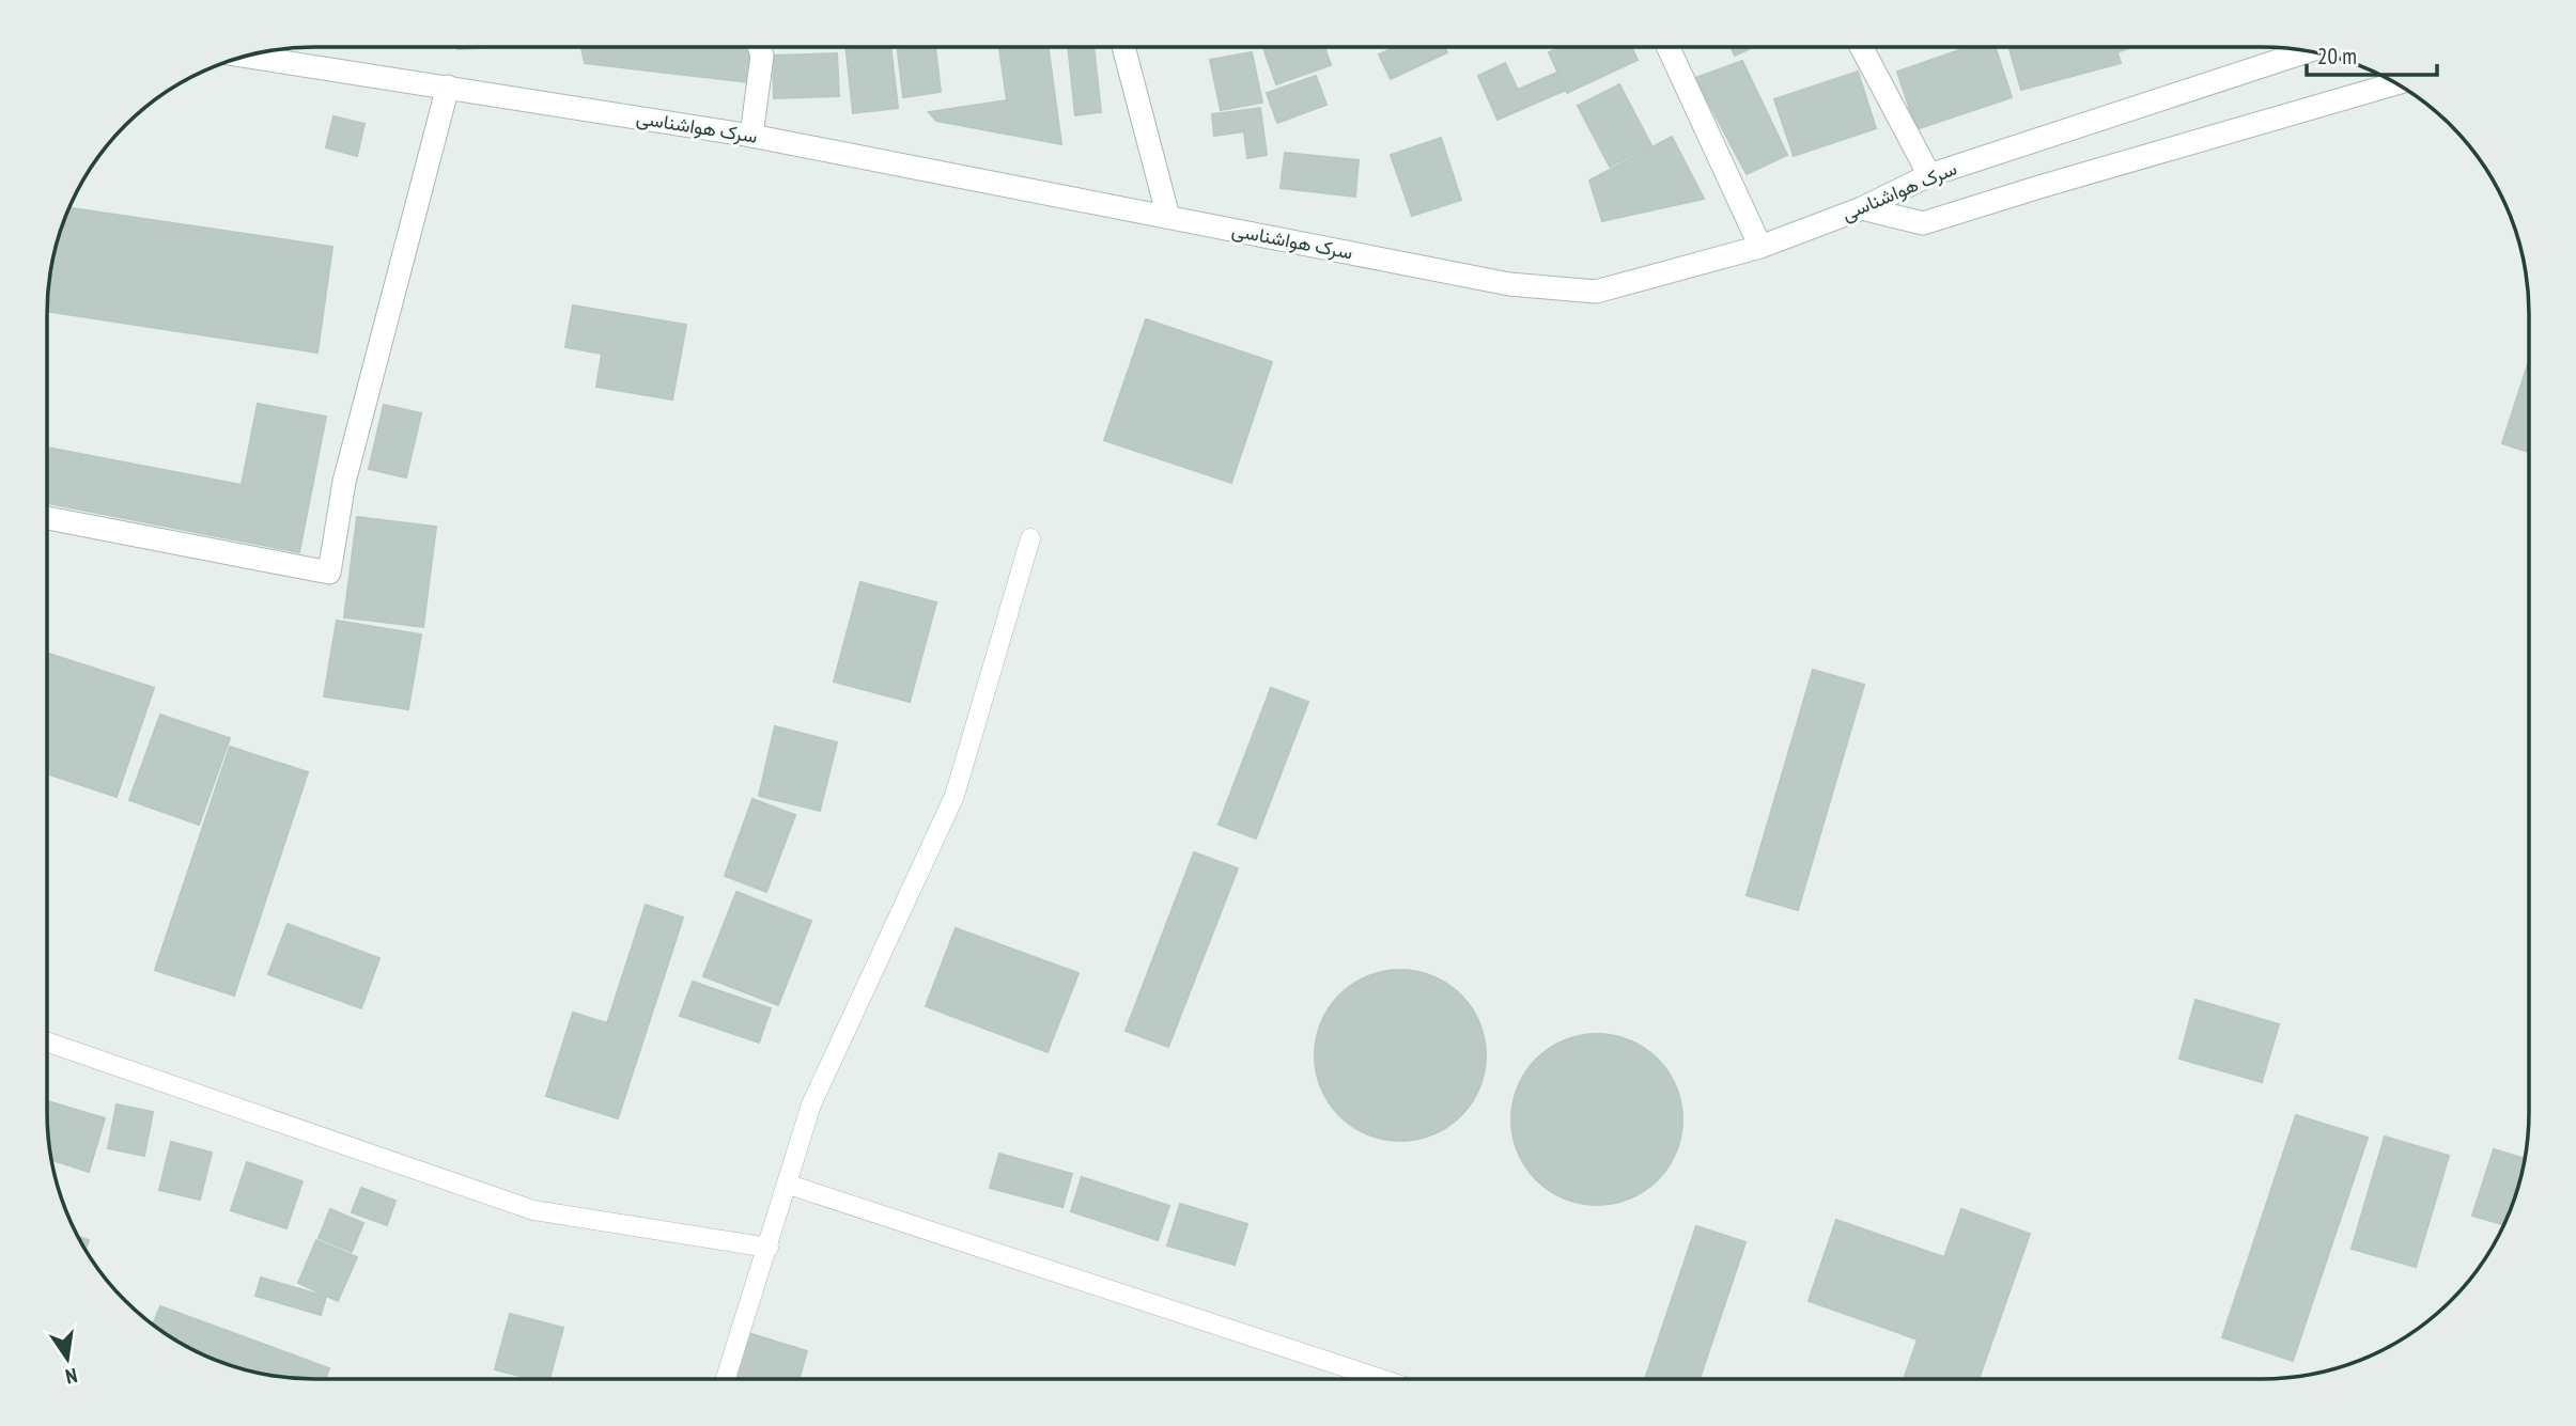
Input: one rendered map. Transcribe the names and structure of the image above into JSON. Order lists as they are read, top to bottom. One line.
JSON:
{"streets":{"street":["سرک هواشناسی"]},"scale_bar":"20 m","north":"bottom"}
